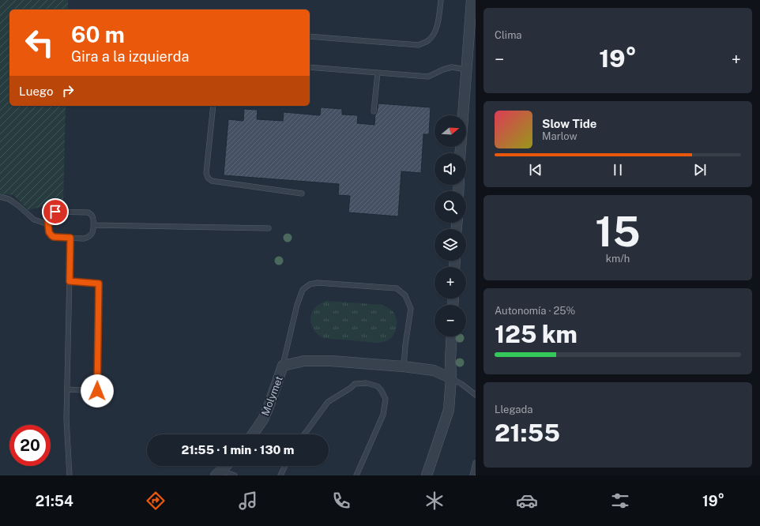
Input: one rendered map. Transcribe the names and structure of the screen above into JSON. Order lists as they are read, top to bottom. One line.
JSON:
{"streets":{"street":["Molymet"]},"north":"right","page":{"tile":["Clima",["15","km/h"],["Autonomía · 25%","125 km"],["Llegada","21:55"]],"turn":["60 m","Gira a la izquierda"],"heat":["−","19°","+"],"then":"Luego","song":["Slow Tide","Marlow"],"map_buttons":["+","−"],"limit":"20","trip":"21:55 · 1 min · 130 m","tabs":["21:54","19°"]}}
